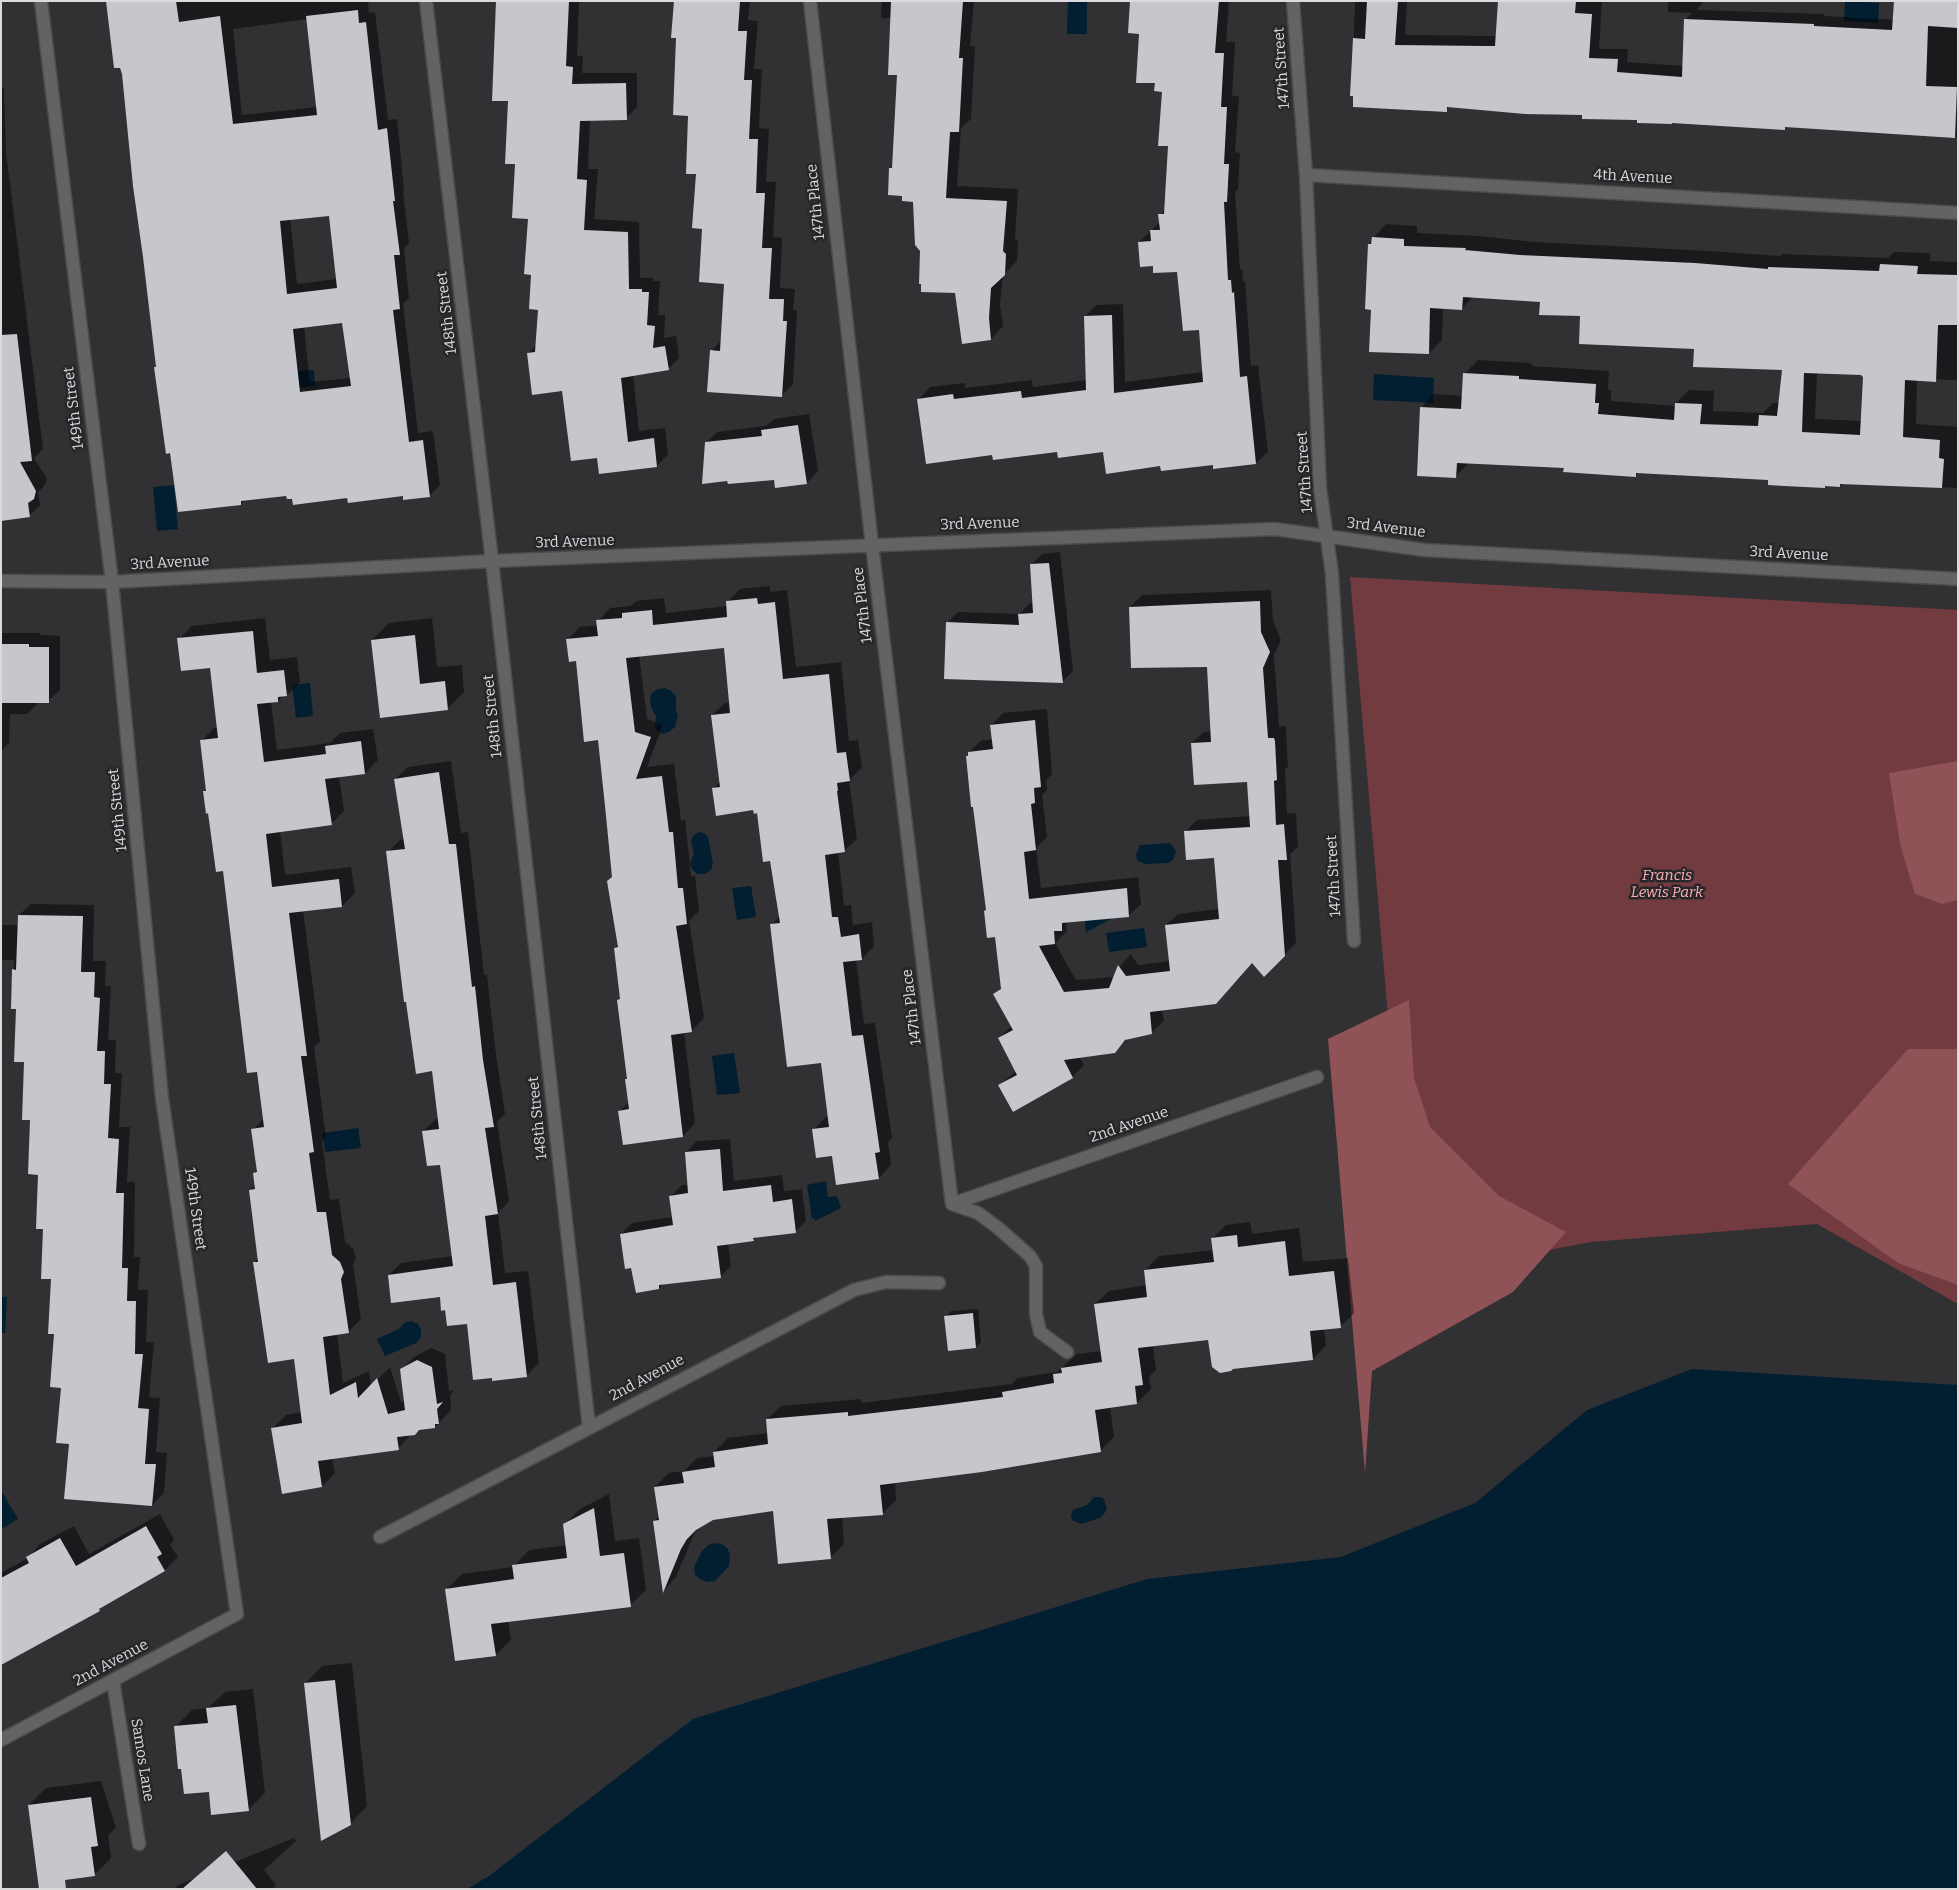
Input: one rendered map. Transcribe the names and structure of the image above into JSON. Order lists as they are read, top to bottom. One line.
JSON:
{"streets":{"street":["147th Street","4th Avenue","147th Place","148th Street","149th Street","3rd Avenue","2nd Avenue","Samos Lane"]},"crossings":[["147th Street","4th Avenue"],["147th Street","3rd Avenue"],["147th Place","3rd Avenue"],["147th Place","2nd Avenue"],["148th Street","3rd Avenue"],["148th Street","2nd Avenue"],["149th Street","3rd Avenue"],["149th Street","2nd Avenue"],["2nd Avenue","Samos Lane"]],"parks":["Francis Lewis Park"]}
